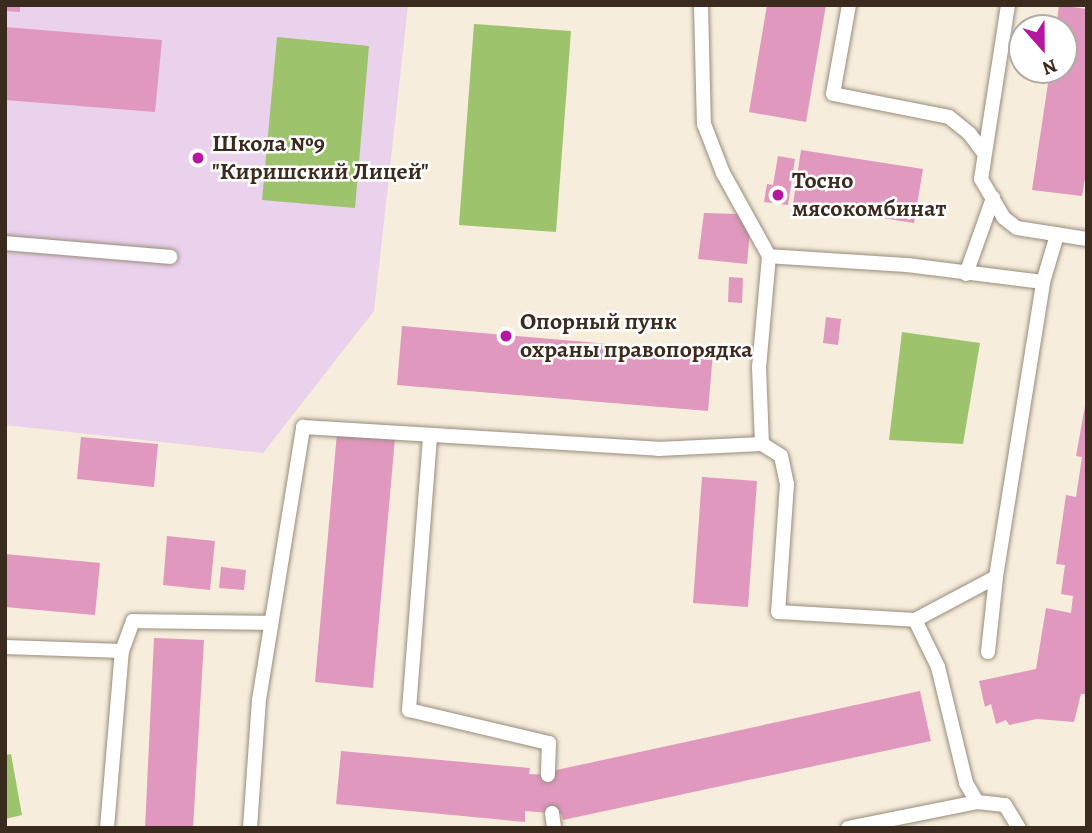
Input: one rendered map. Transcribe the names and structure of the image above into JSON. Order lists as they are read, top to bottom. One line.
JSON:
{"places":["Школа №9 \"Киришский Лицей\"","Тосно мясокомбинат","Опорный пунк охраны правопорядка"],"north":"bottom"}
